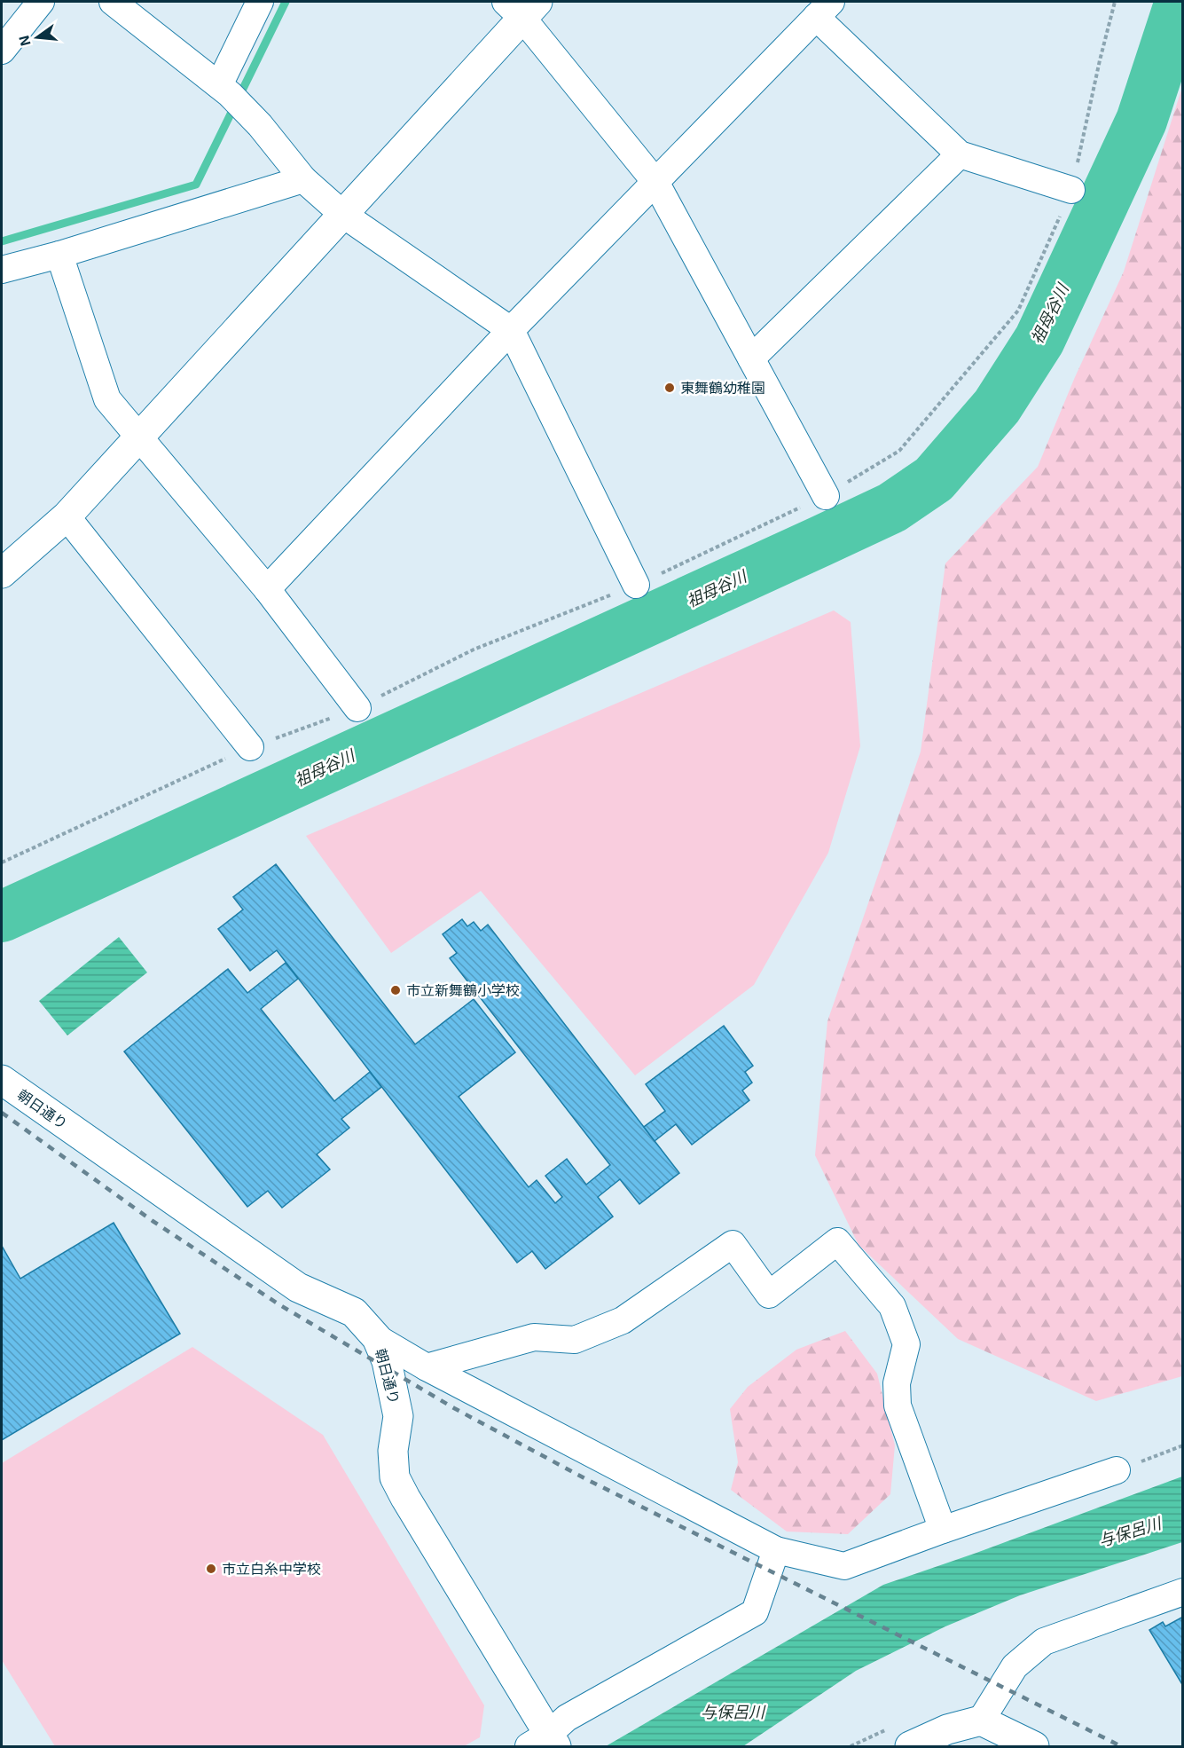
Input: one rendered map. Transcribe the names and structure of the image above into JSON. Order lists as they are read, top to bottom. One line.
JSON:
{"streets":{"street":["朝日通り"]},"water":["祖母谷川","与保呂川"],"places":["東舞鶴幼稚園","市立新舞鶴小学校","市立白糸中学校"],"north":"left"}
